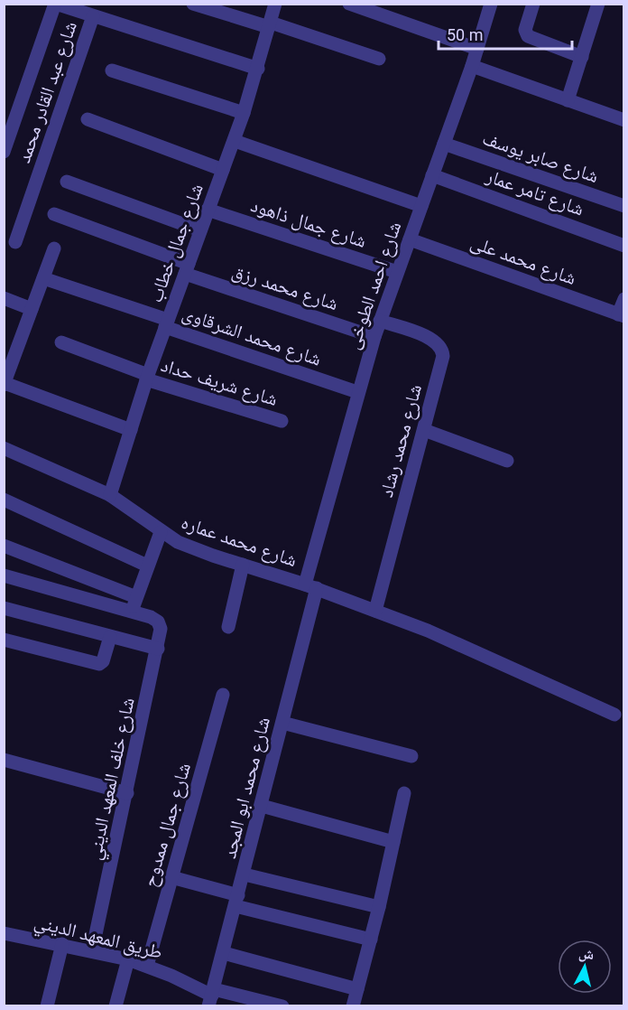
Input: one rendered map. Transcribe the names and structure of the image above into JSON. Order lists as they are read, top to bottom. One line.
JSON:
{"streets":{"street":["شارع عبد القادر محمد","شارع صابر يوسف","شارع تامر عمار","شارع جمال ذاهود","شارع جمال خطاب","شارع محمد على","شارع احمد الطوخى","شارع محمد رزق","شارع محمد الشرقاوى","شارع شريف حداد","شارع محمد رشاد","شارع محمد عماره","شارع خلف المعهد الديني","شارع محمد ابو المجد","شارع جمال ممدوح","طريق المعهد الديني"]},"crossings":[["شارع صابر يوسف","شارع احمد الطوخى"],["شارع تامر عمار","شارع احمد الطوخى"],["شارع جمال ذاهود","شارع جمال خطاب"],["شارع جمال ذاهود","شارع احمد الطوخى"],["شارع جمال خطاب","شارع محمد رزق"],["شارع جمال خطاب","شارع محمد الشرقاوى"],["شارع جمال خطاب","شارع شريف حداد"],["شارع جمال خطاب","شارع محمد عماره"],["شارع محمد على","شارع احمد الطوخى"],["شارع احمد الطوخى","شارع محمد رزق"],["شارع احمد الطوخى","شارع محمد الشرقاوى"],["شارع احمد الطوخى","شارع محمد رشاد"],["شارع احمد الطوخى","شارع محمد عماره"],["شارع احمد الطوخى","شارع محمد ابو المجد"],["شارع محمد رشاد","شارع محمد عماره"],["شارع محمد عماره","شارع محمد ابو المجد"],["شارع خلف المعهد الديني","طريق المعهد الديني"],["شارع محمد ابو المجد","طريق المعهد الديني"],["شارع جمال ممدوح","طريق المعهد الديني"]],"scale_bar":"50 m","north":"top"}
